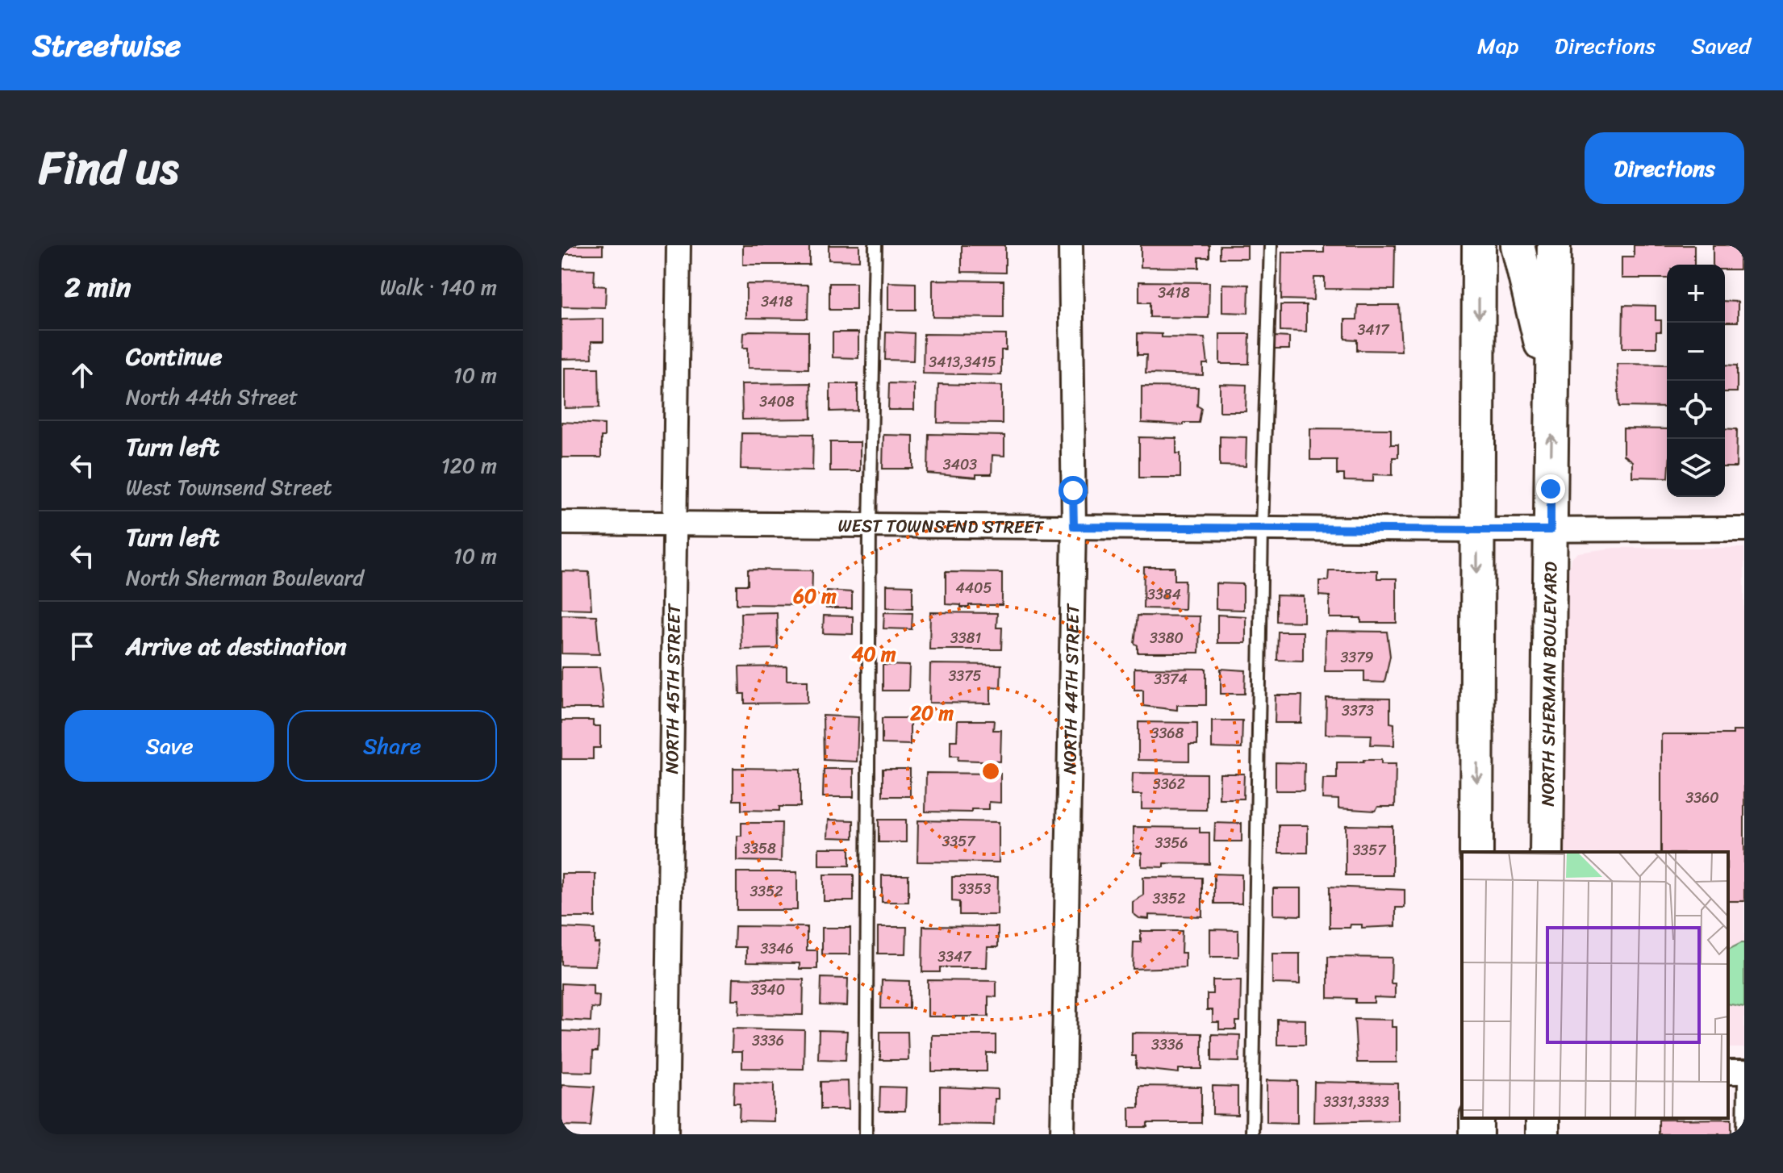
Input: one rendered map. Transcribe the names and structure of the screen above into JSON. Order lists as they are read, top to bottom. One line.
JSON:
{"streets":{"main road":["NORTH SHERMAN BOULEVARD"],"street":["WEST TOWNSEND STREET","NORTH 45TH STREET","NORTH 44TH STREET"]},"crossings":[["WEST TOWNSEND STREET","NORTH SHERMAN BOULEVARD"],["WEST TOWNSEND STREET","NORTH 45TH STREET"],["WEST TOWNSEND STREET","NORTH 44TH STREET"]],"house_numbers":["3418","3418","3417","3413,3415","3408","3403","4405","3384","3381","3380","3379","3375","3374","3373","3368","3362","3360","3357","3356","3358","3357","3353","3352","3352","3346","3347","3340","3336","3336","3331,3333"],"page":{"header":"Streetwise","nav":["Map","Directions","Saved"],"title":"Find us","buttons":["Directions",["Save","Share"]],"heading":["2 min","Walk · 140 m"],"map_buttons":["+","−"],"list":[["Continue","North 44th Street","10 m"],["Turn left","West Townsend Street","120 m"],["Turn left","North Sherman Boulevard","10 m"],"Arrive at destination"]},"rings":["60 m","40 m","20 m"]}
